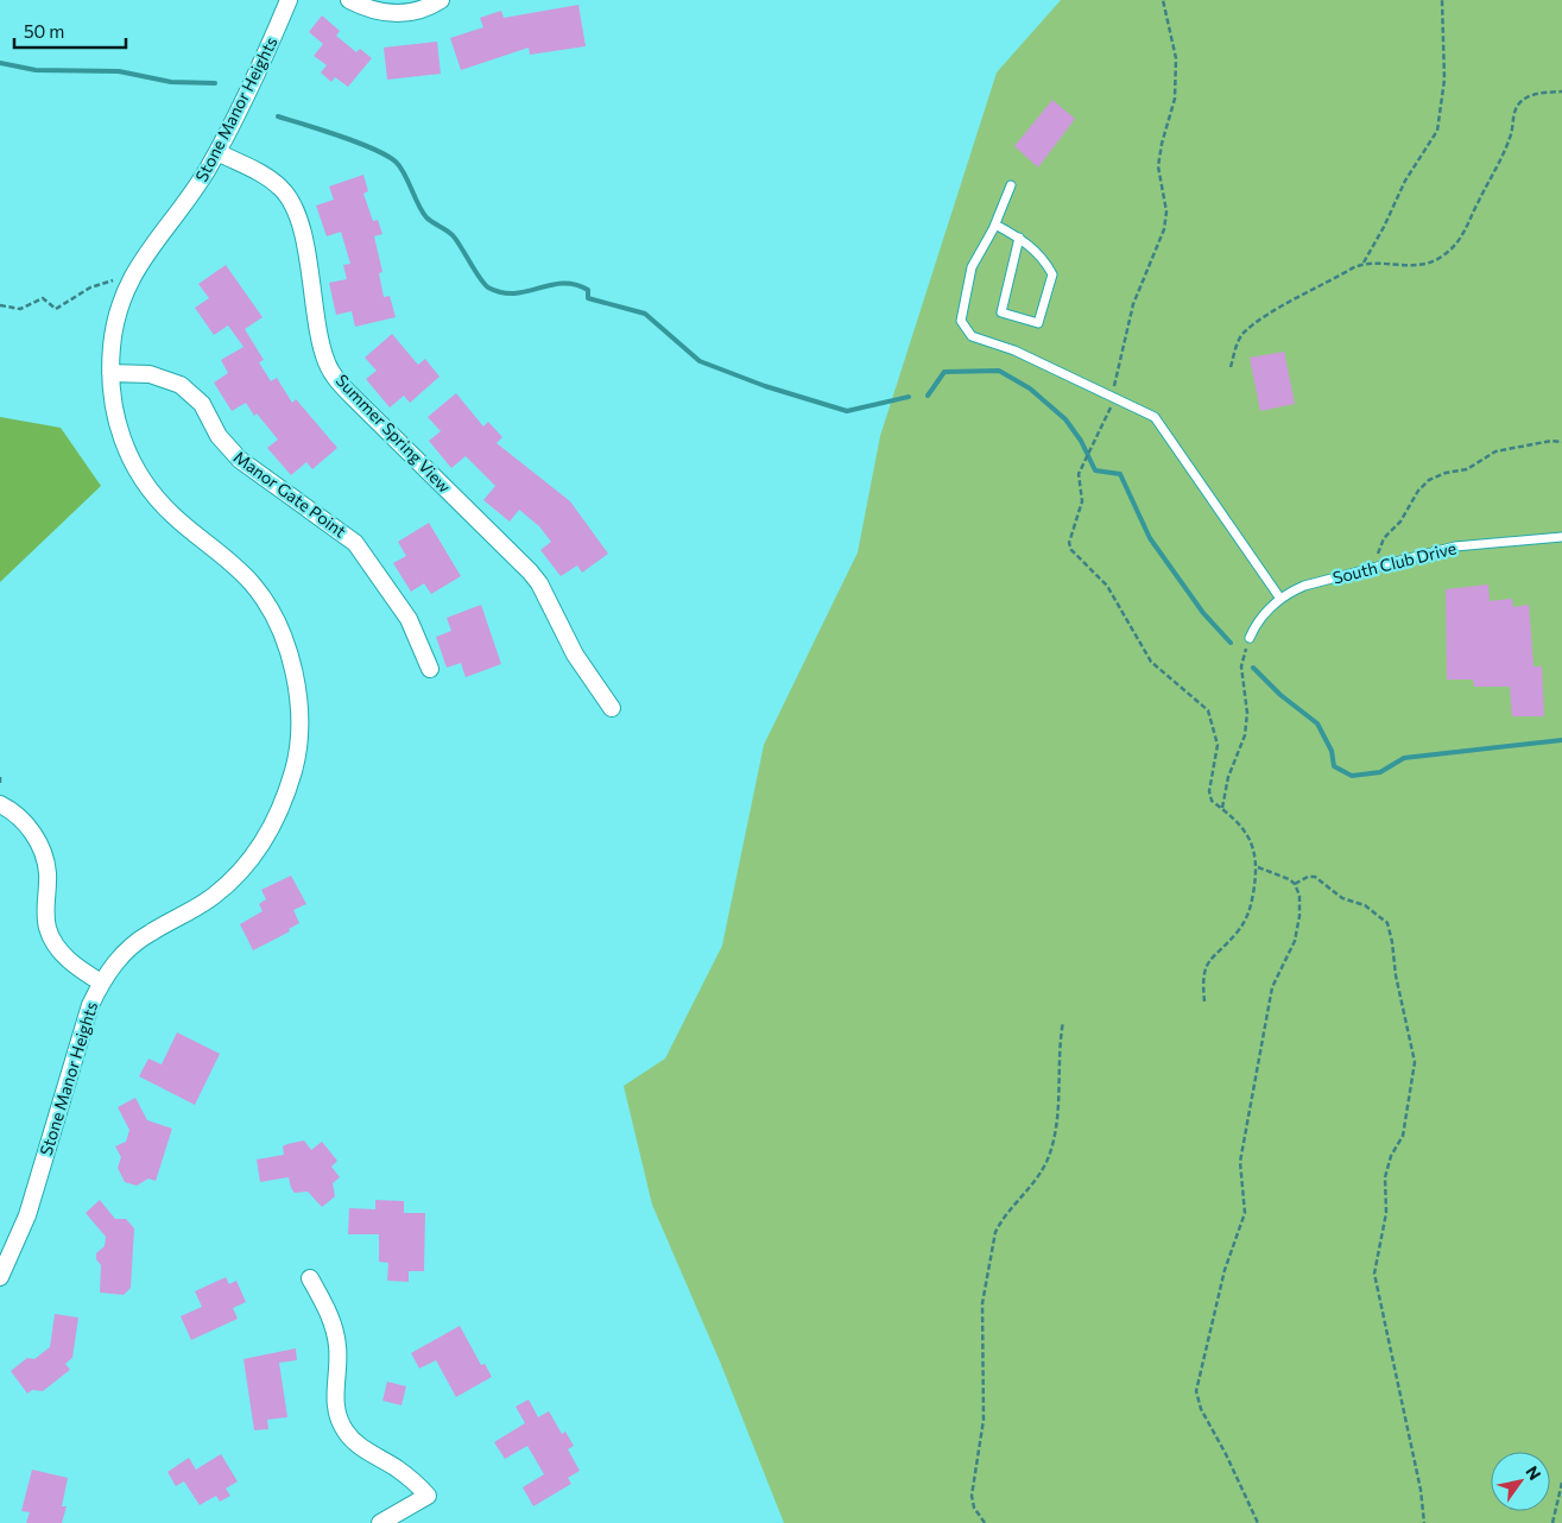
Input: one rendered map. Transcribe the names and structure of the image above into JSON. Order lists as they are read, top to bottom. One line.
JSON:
{"streets":{"street":["Stone Manor Heights","Summer Spring View","Manor Gate Point"],"lane":["South Club Drive"]},"crossings":[["Stone Manor Heights","Summer Spring View"],["Stone Manor Heights","Manor Gate Point"]],"scale_bar":"50 m","north":"top right"}
